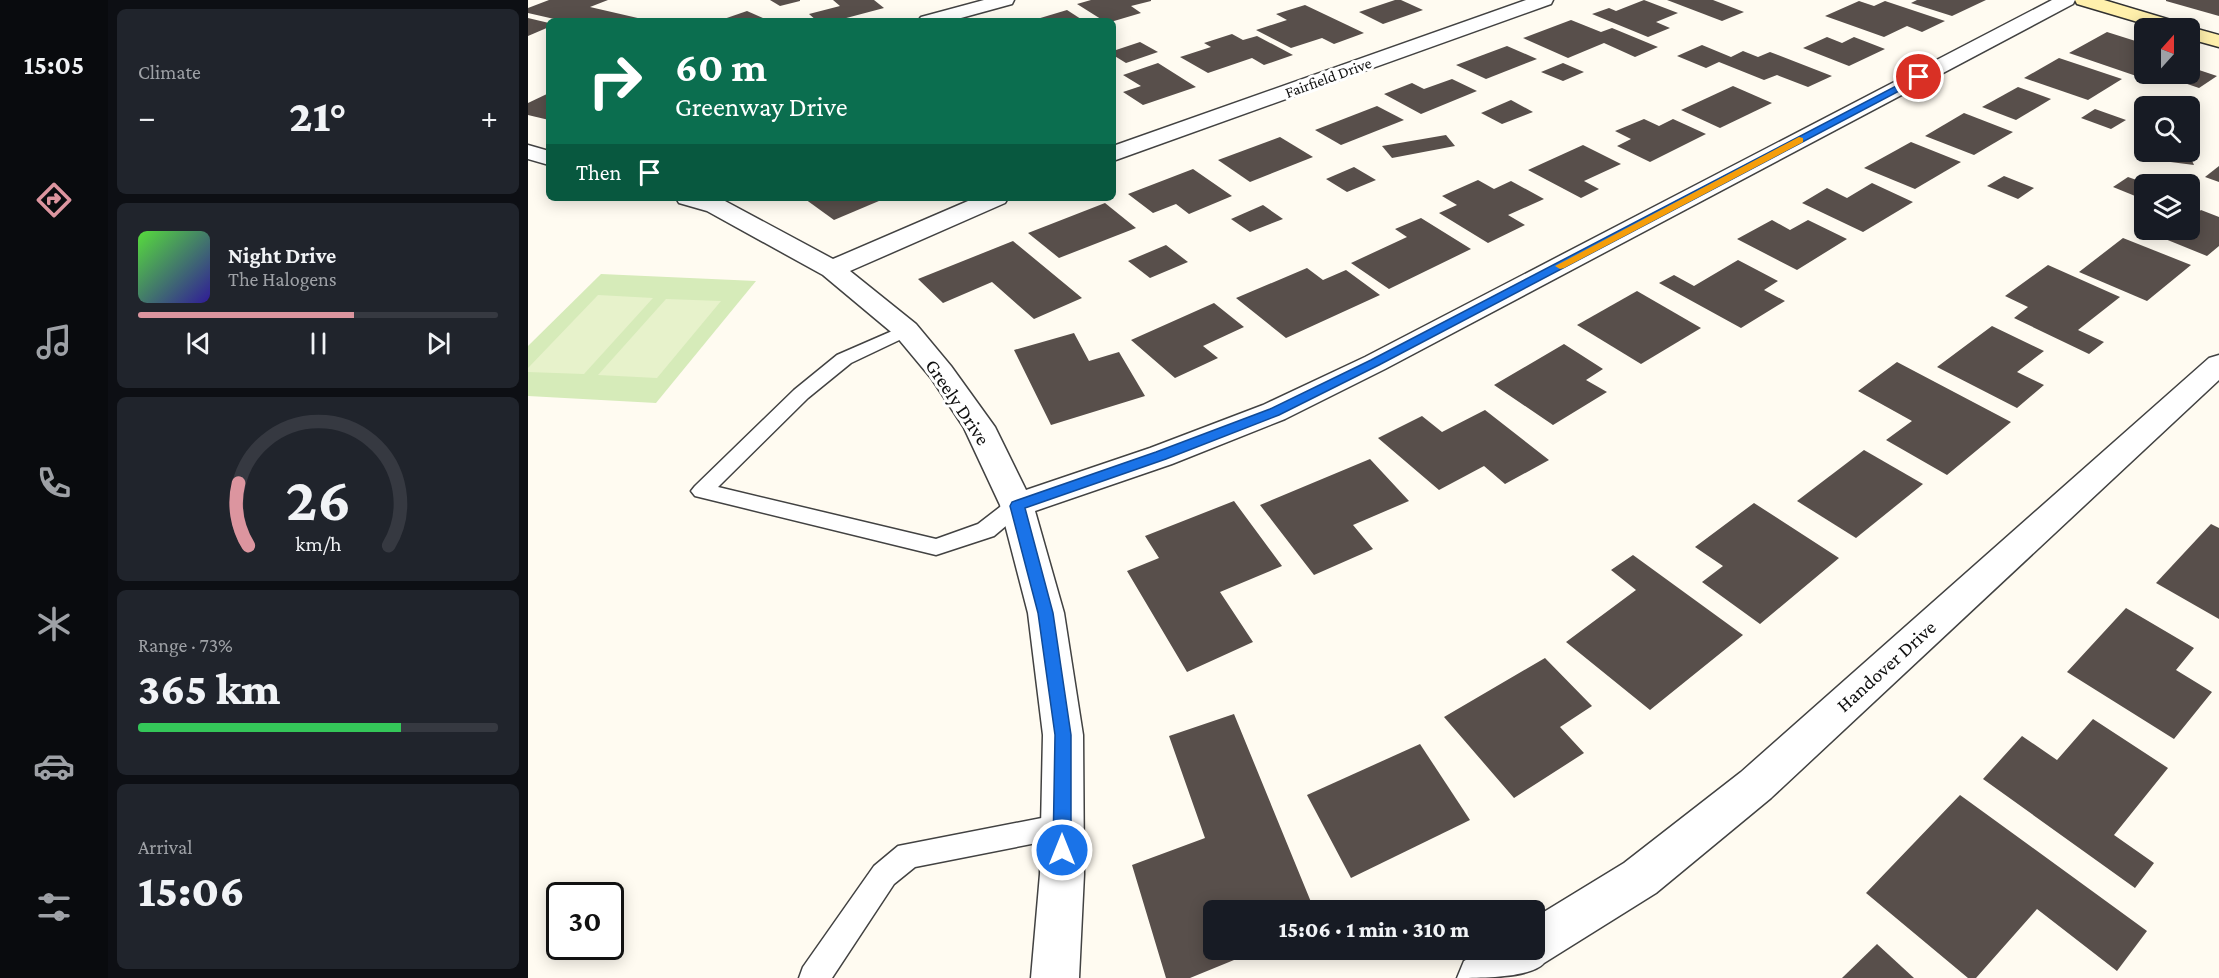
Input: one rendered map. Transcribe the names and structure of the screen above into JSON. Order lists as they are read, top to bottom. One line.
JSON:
{"streets":{"street":["Fairfield Drive","Greely Drive","Handover Drive"]},"north":"top","page":{"tabs":"15:05","tile":["Climate",["Range · 73%","365 km"],["Arrival","15:06"]],"turn":["60 m","Greenway Drive"],"heat":["−","21°","+"],"then":"Then","song":["Night Drive","The Halogens"],"limit":"30","trip":"15:06 · 1 min · 310 m","gauge":["26","km/h"]}}
